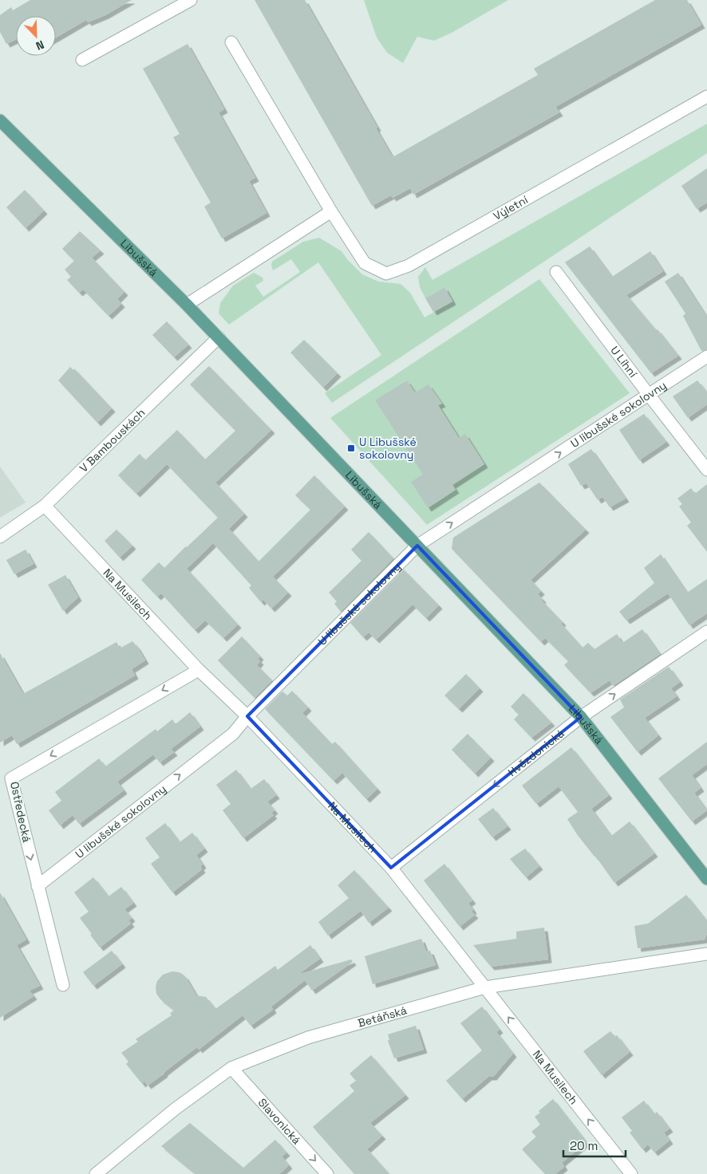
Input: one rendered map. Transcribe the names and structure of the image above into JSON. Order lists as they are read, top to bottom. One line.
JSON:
{"streets":{"main road":["Libušská"],"street":["Výletní","U Líhní","U libušské sokolovny","V Bambouskách","Na Musilech","Hvězdonická","Ostředecká","Betáňská","Slavonická"]},"crossings":[["Libušská","U libušské sokolovny"],["Libušská","V Bambouskách"],["Libušská","Hvězdonická"],["U Líhní","U libušské sokolovny"],["U libušské sokolovny","Na Musilech"],["U libušské sokolovny","Ostředecká"],["V Bambouskách","Na Musilech"],["Na Musilech","Hvězdonická"],["Na Musilech","Ostředecká"],["Na Musilech","Betáňská"],["Betáňská","Slavonická"]],"one_way":["U libušské sokolovny","Ostředecká","Slavonická"],"places":{"transit":["U Libušské sokolovny"]},"scale_bar":"20 m","north":"bottom right"}
